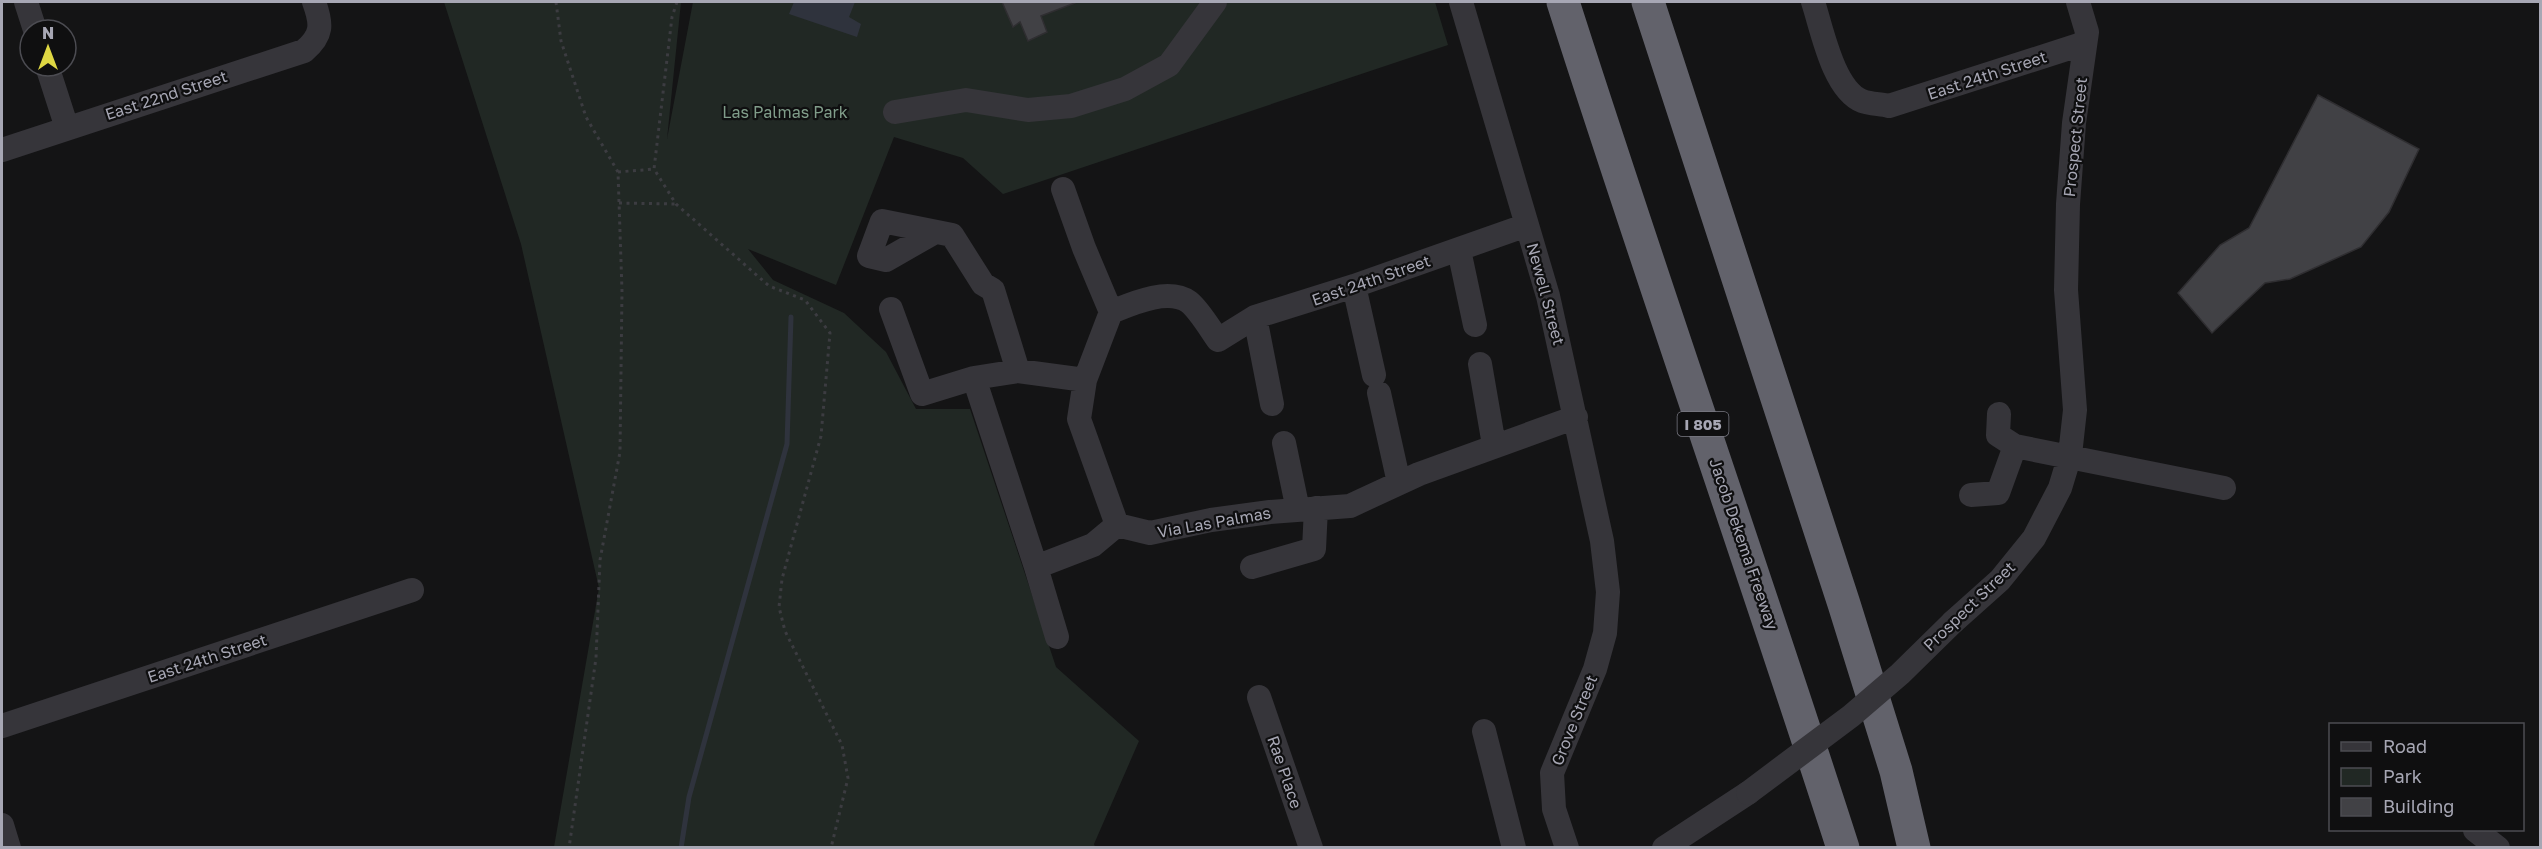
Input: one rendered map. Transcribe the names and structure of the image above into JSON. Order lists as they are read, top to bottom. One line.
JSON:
{"streets":{"highway":["I 805","Jacob Dekema Freeway"],"street":["East 24th Street","East 22nd Street","Prospect Street","Newell Street","Via Las Palmas","Grove Street","Rae Place"]},"crossings":[["East 24th Street","Prospect Street"],["East 24th Street","Newell Street"],["Newell Street","Via Las Palmas"],["Newell Street","Grove Street"]],"parks":["Las Palmas Park"],"legend":["Road","Park","Building"],"north":"top"}
